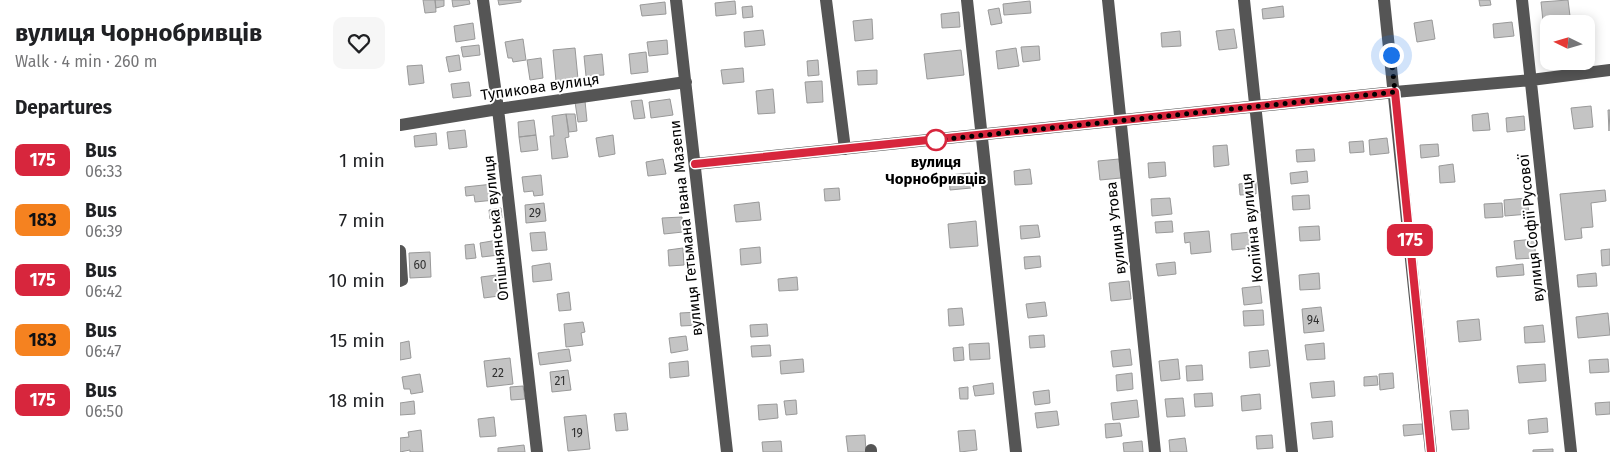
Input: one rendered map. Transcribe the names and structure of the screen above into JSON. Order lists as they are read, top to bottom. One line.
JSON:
{"streets":{"street":["Тупикова вулиця","Опішнянська вулиця","вулиця Гетьмана Івана Мазепи","вулиця Утова","Колійна вулиця","вулиця Софії Русової"]},"crossings":[["Тупикова вулиця","Опішнянська вулиця"],["Тупикова вулиця","вулиця Гетьмана Івана Мазепи"]],"places":["вулиця Чорнобривців"],"lines":["bus line 175"],"house_numbers":["29","60","94","22","21","19"],"north":"left","page":{"heading":[["вулиця Чорнобривців","Walk · 4 min · 260 m"],"Departures"],"on_map":"175","list":[{"mark":"175","name":"Bus","note":"06:33","value":"1 min"},{"mark":"183","name":"Bus","note":"06:39","value":"7 min"},{"mark":"175","name":"Bus","note":"06:42","value":"10 min"},{"mark":"183","name":"Bus","note":"06:47","value":"15 min"},{"mark":"175","name":"Bus","note":"06:50","value":"18 min"}]}}
